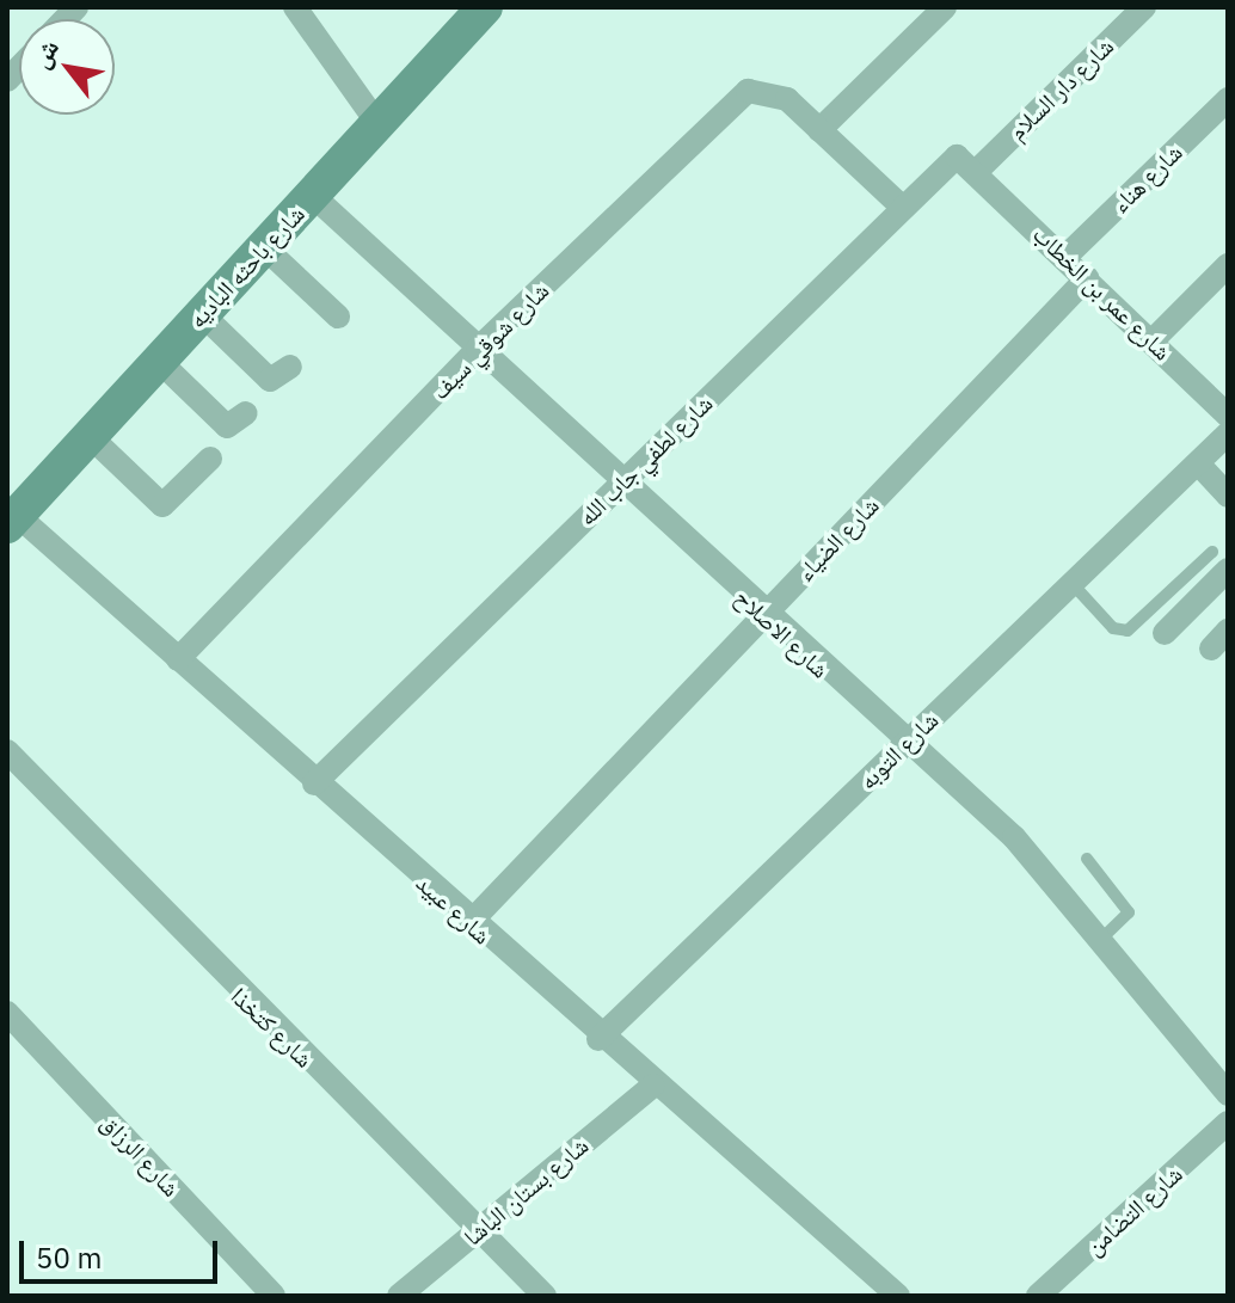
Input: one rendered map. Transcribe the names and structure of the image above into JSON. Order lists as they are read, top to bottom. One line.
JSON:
{"streets":{"street":["شارع دار السلام","شارع هناء","شارع باحثه الباديه","شارع عمر بن الخطاب","شارع شوقي سيف","شارع لطفي جاب الله","شارع الضياء","شارع الاصلاح","شارع التوبه","شارع عبيد","شارع كتخذا","شارع الرزاق","شارع بستان الباشا","شارع التضامن"]},"crossings":[["شارع دار السلام","شارع عمر بن الخطاب"],["شارع دار السلام","شارع لطفي جاب الله"],["شارع هناء","شارع عمر بن الخطاب"],["شارع باحثه الباديه","شارع الاصلاح"],["شارع باحثه الباديه","شارع عبيد"],["شارع عمر بن الخطاب","شارع لطفي جاب الله"],["شارع عمر بن الخطاب","شارع الضياء"],["شارع شوقي سيف","شارع لطفي جاب الله"],["شارع شوقي سيف","شارع الاصلاح"],["شارع شوقي سيف","شارع عبيد"],["شارع لطفي جاب الله","شارع الاصلاح"],["شارع لطفي جاب الله","شارع عبيد"],["شارع الضياء","شارع الاصلاح"],["شارع الضياء","شارع عبيد"],["شارع الاصلاح","شارع التوبه"],["شارع التوبه","شارع عبيد"],["شارع عبيد","شارع بستان الباشا"],["شارع كتخذا","شارع بستان الباشا"]],"scale_bar":"50 m","north":"top left"}
